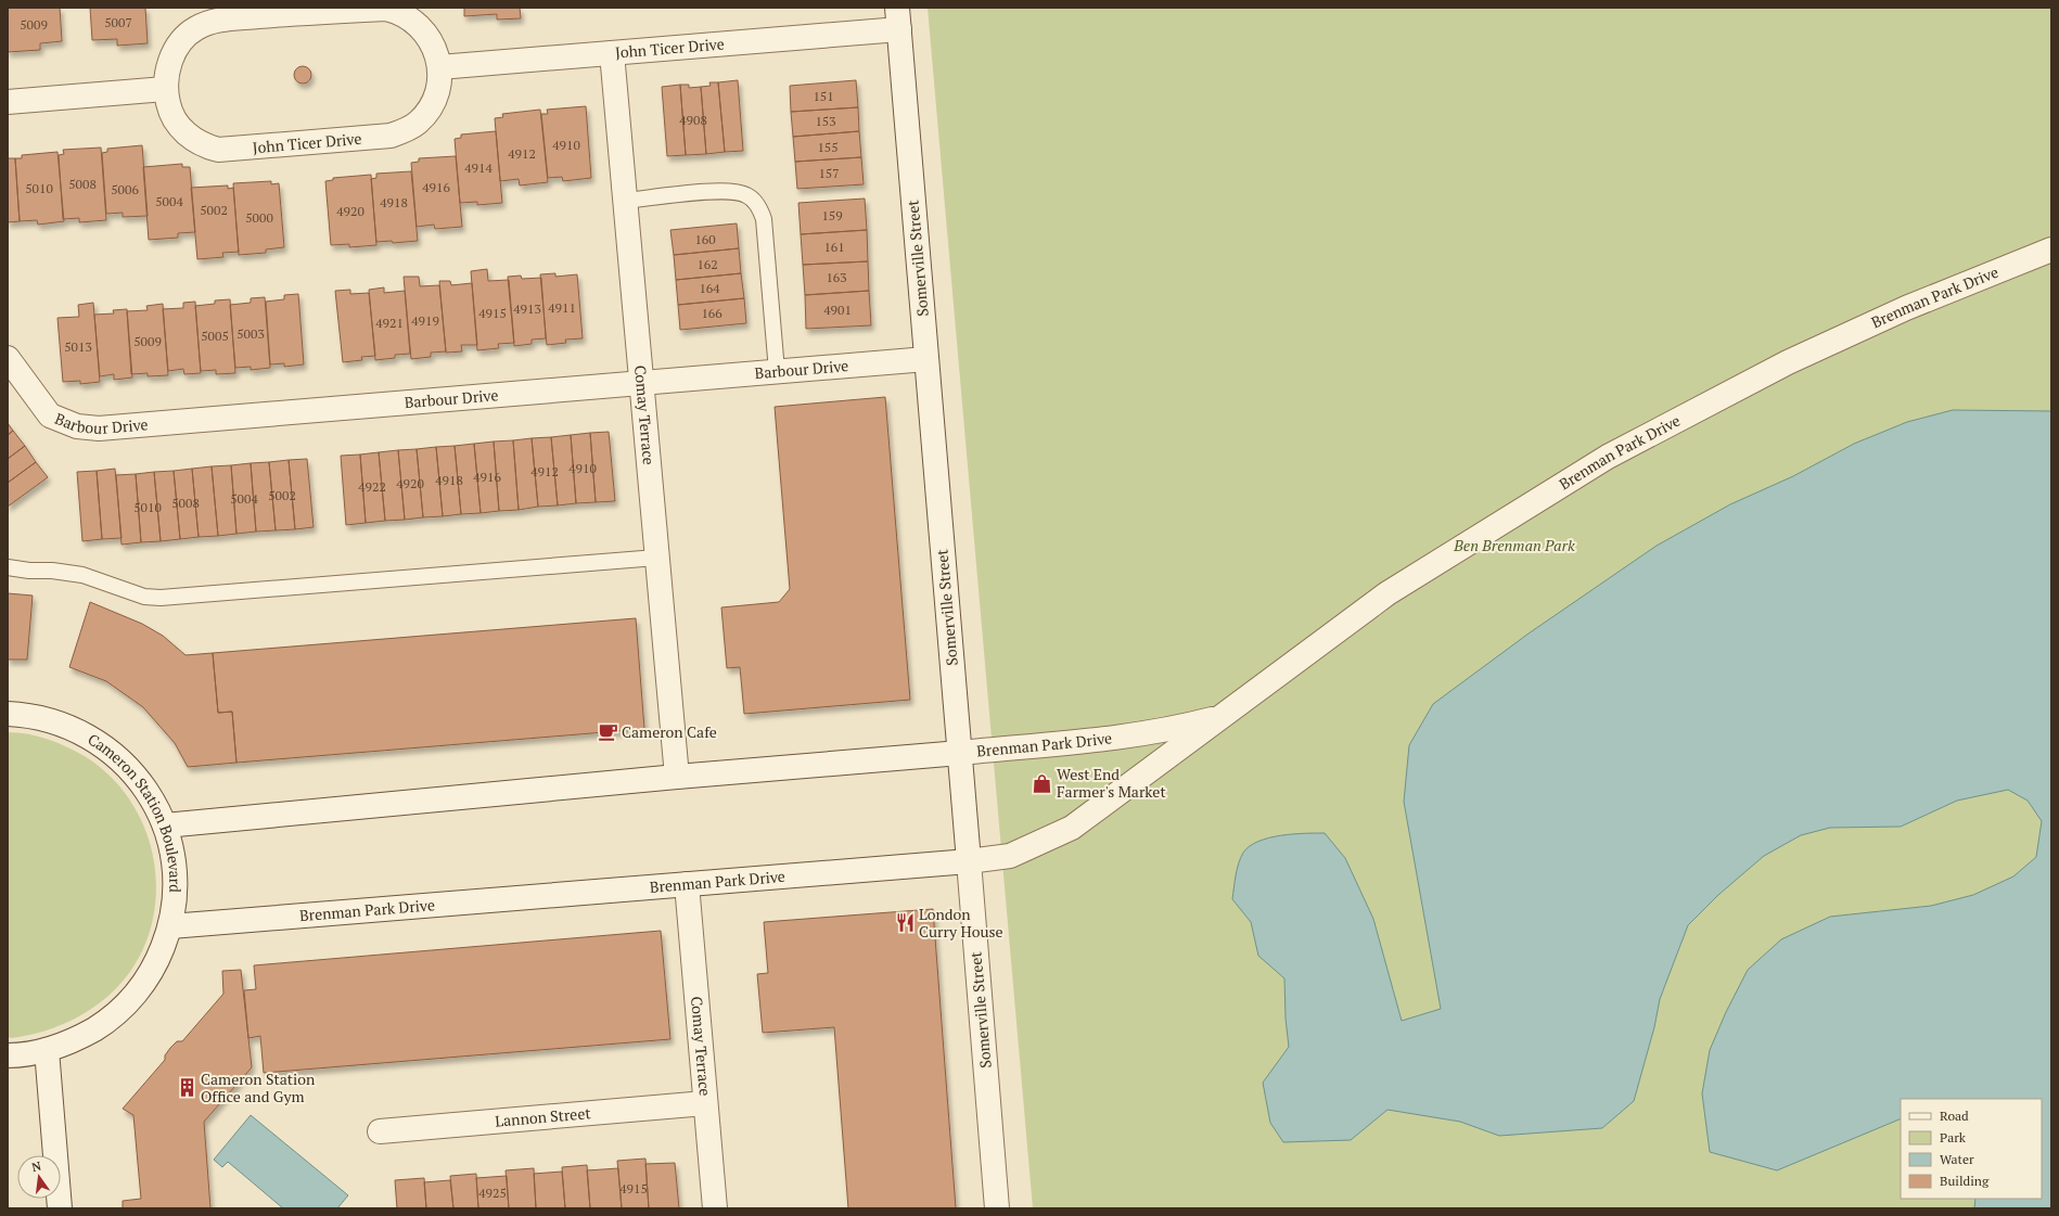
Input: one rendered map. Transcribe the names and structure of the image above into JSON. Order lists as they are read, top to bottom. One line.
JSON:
{"streets":{"street":["John Ticer Drive","Somerville Street","Brenman Park Drive","Barbour Drive","Comay Terrace","Cameron Station Boulevard","Lannon Street"]},"crossings":[["John Ticer Drive","Somerville Street"],["John Ticer Drive","Comay Terrace"],["Somerville Street","Brenman Park Drive"],["Somerville Street","Barbour Drive"],["Brenman Park Drive","Comay Terrace"],["Brenman Park Drive","Cameron Station Boulevard"],["Barbour Drive","Comay Terrace"],["Comay Terrace","Lannon Street"]],"parks":["Ben Brenman Park"],"places":{"cafe":["Cameron Cafe"],"shop":["West End Farmer's Market"],"restaurant":["London Curry House"],"building":["Cameron Station Office and Gym"]},"house_numbers":["5007","5009","151","4908","153","4910","155","4912","4914","157","5008","4916","5010","5006","5004","4918","5002","4920","159","5000","160","161","162","163","164","4911","4913","4901","4915","166","4919","4921","5003","5005","5009","5013","4910","4912","4916","4918","4920","4922","5002","5004","5008","5010","4915","4925"],"legend":["Road","Park","Water","Building"],"north":"top"}
